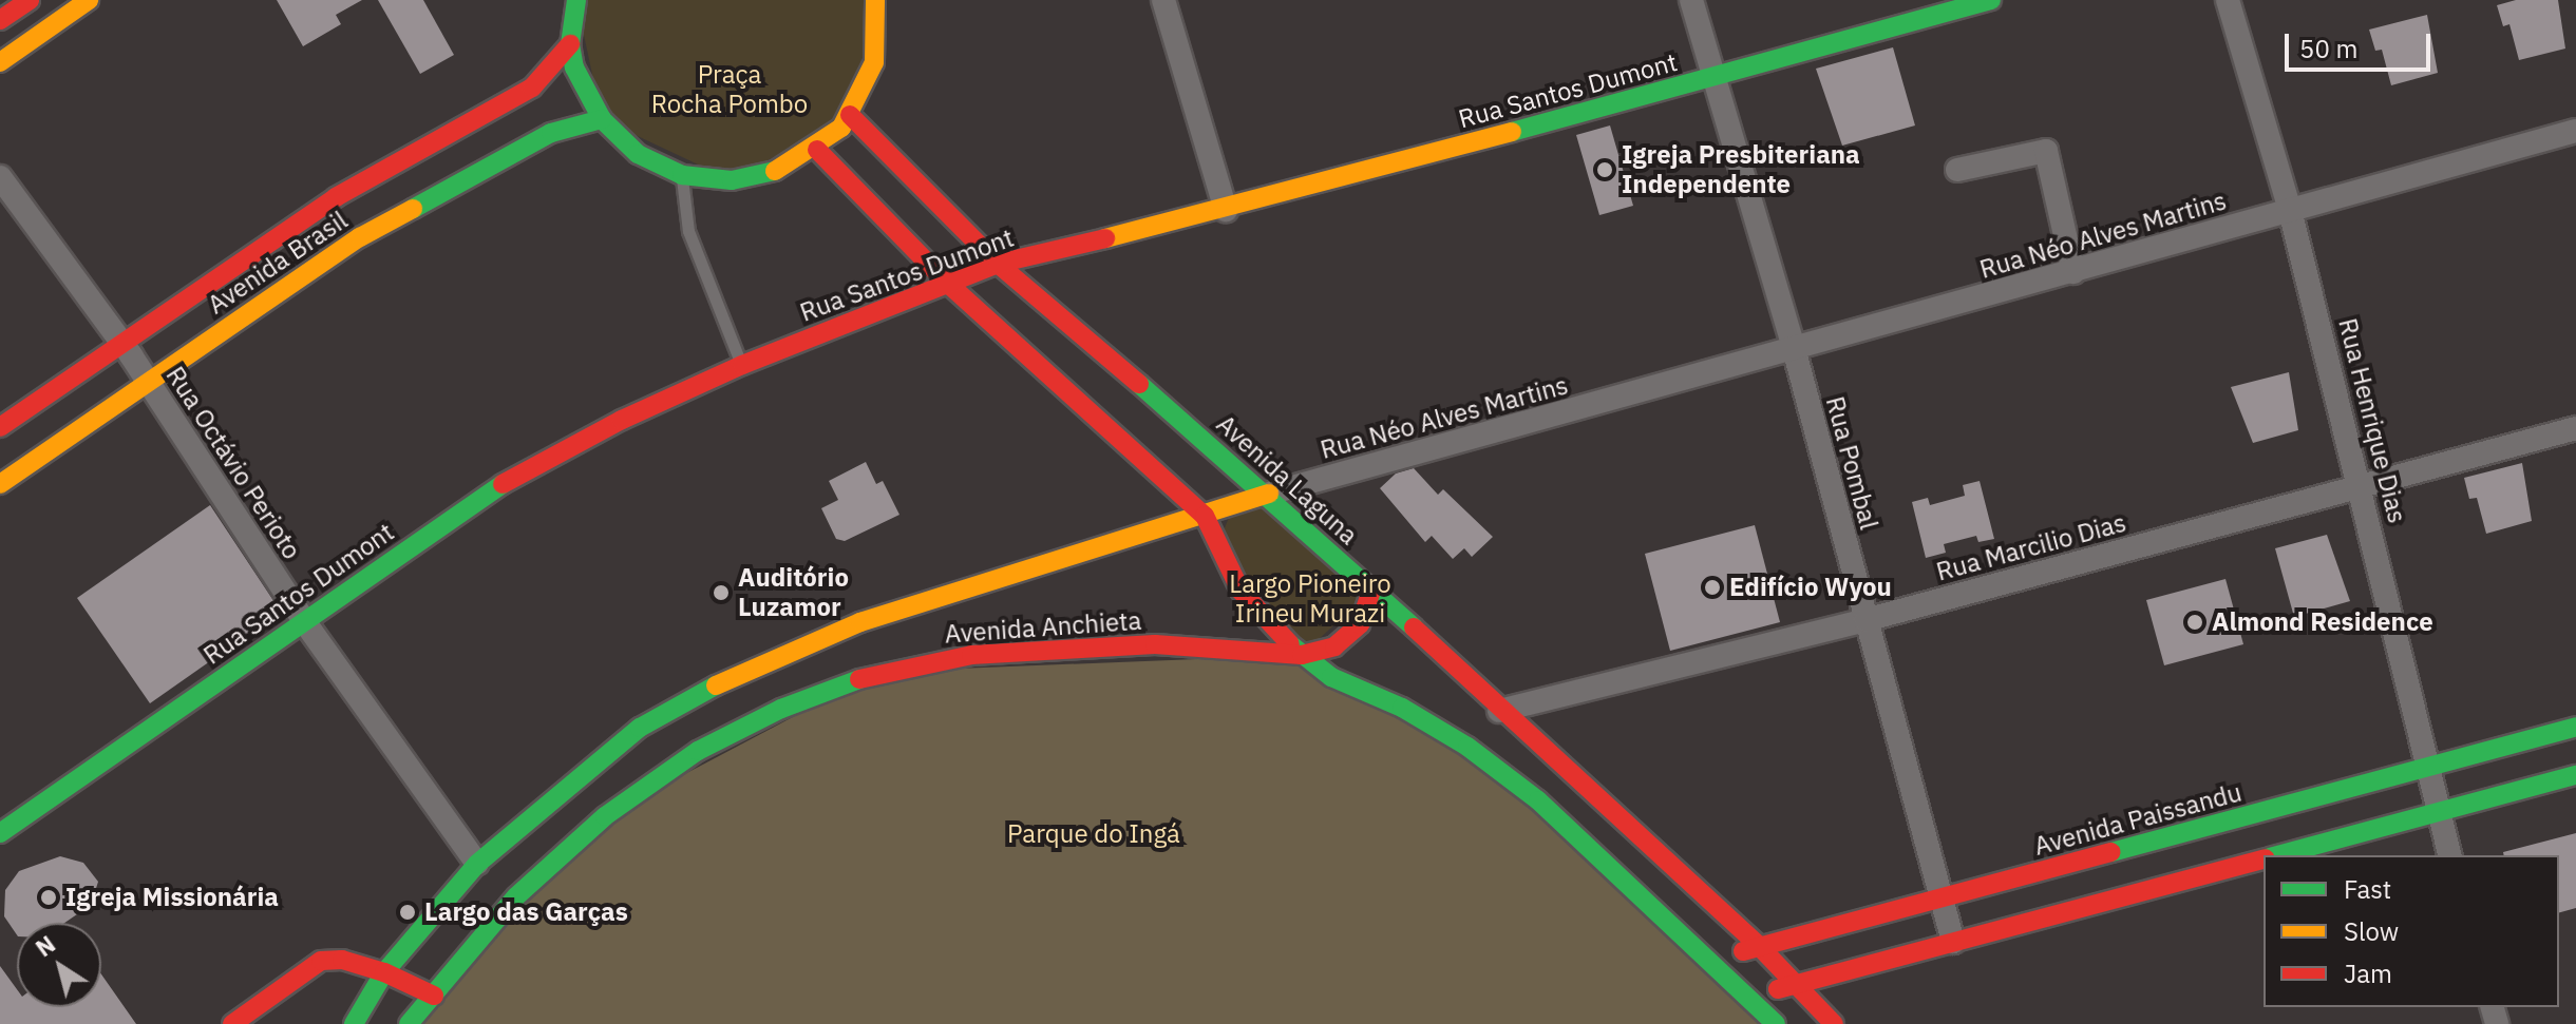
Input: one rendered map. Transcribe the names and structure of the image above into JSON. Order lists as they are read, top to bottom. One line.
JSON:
{"streets":{"main road":["Rua Santos Dumont","Rua Néo Alves Martins","Avenida Brasil","Avenida Laguna","Avenida Anchieta","Avenida Paissandu"],"street":["Rua Henrique Dias","Rua Octávio Perioto","Rua Pombal","Rua Marcilio Dias"]},"crossings":[["Rua Santos Dumont","Rua Octávio Perioto"],["Rua Santos Dumont","Rua Pombal"],["Rua Santos Dumont","Avenida Laguna"],["Rua Néo Alves Martins","Rua Henrique Dias"],["Rua Néo Alves Martins","Rua Octávio Perioto"],["Rua Néo Alves Martins","Rua Pombal"],["Rua Néo Alves Martins","Avenida Laguna"],["Avenida Brasil","Rua Octávio Perioto"],["Rua Henrique Dias","Rua Marcilio Dias"],["Rua Henrique Dias","Avenida Paissandu"],["Rua Pombal","Rua Marcilio Dias"],["Rua Pombal","Avenida Paissandu"],["Avenida Laguna","Rua Marcilio Dias"],["Avenida Laguna","Avenida Paissandu"]],"parks":["Praça Rocha Pombo","Largo Pioneiro Irineu Murazi","Parque do Ingá"],"places":["Igreja Presbiteriana Independente","Edifício Wyou","Auditório Luzamor","Almond Residence","Igreja Missionária","Largo das Garças"],"legend":["Fast","Slow","Jam"],"scale_bar":"50 m","north":"top left"}
